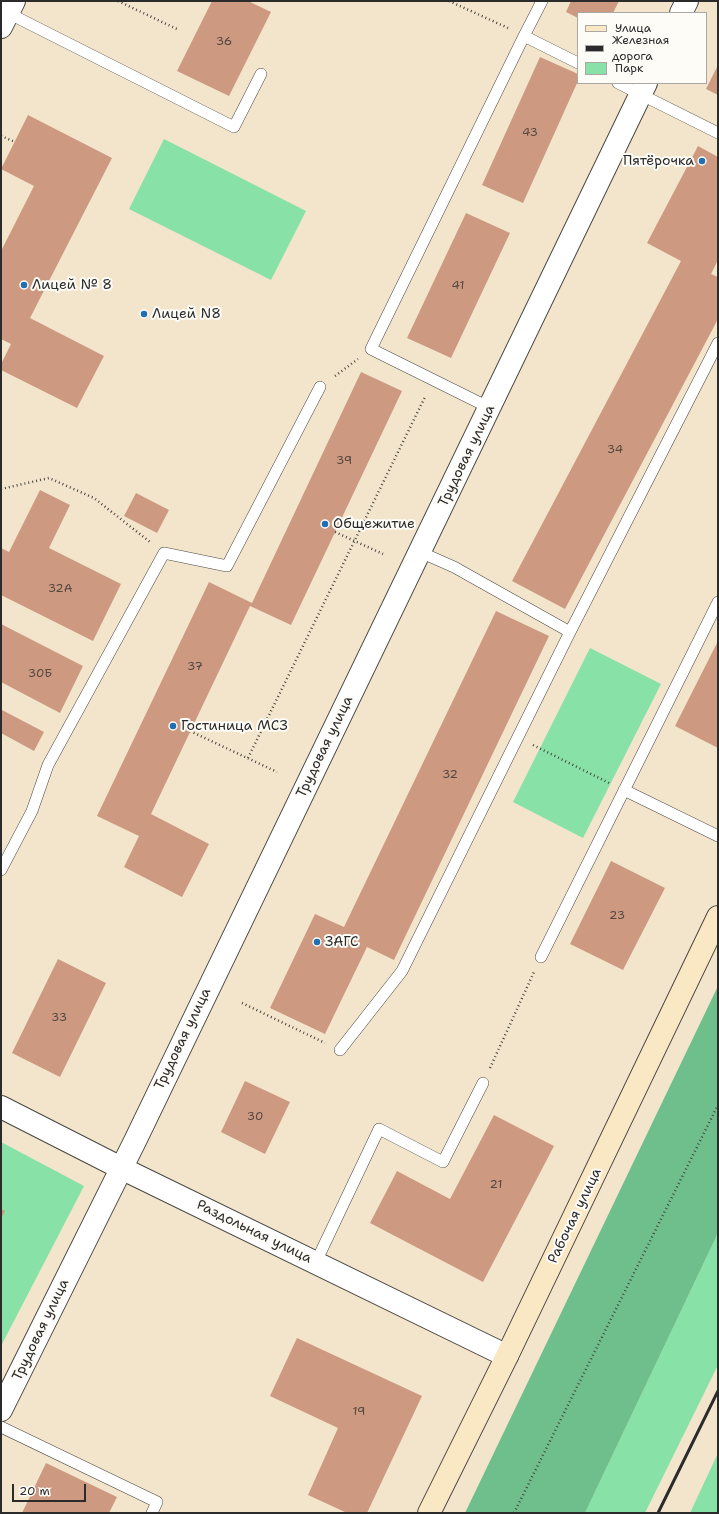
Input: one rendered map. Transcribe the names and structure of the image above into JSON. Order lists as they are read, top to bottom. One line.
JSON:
{"streets":{"street":["Трудовая улица","Рабочая улица","Раздольная улица"]},"crossings":[["Трудовая улица","Раздольная улица"],["Рабочая улица","Раздольная улица"]],"places":["Пятёрочка","Лицей № 8","Лицей N8","Общежитие","Гостиница МСЗ","ЗАГС"],"house_numbers":["36","43","41","34","39","32А","37","30Б","32","23","33","30","21","19"],"legend":["Улица","Железная дорога","Парк"],"scale_bar":"20 m"}
